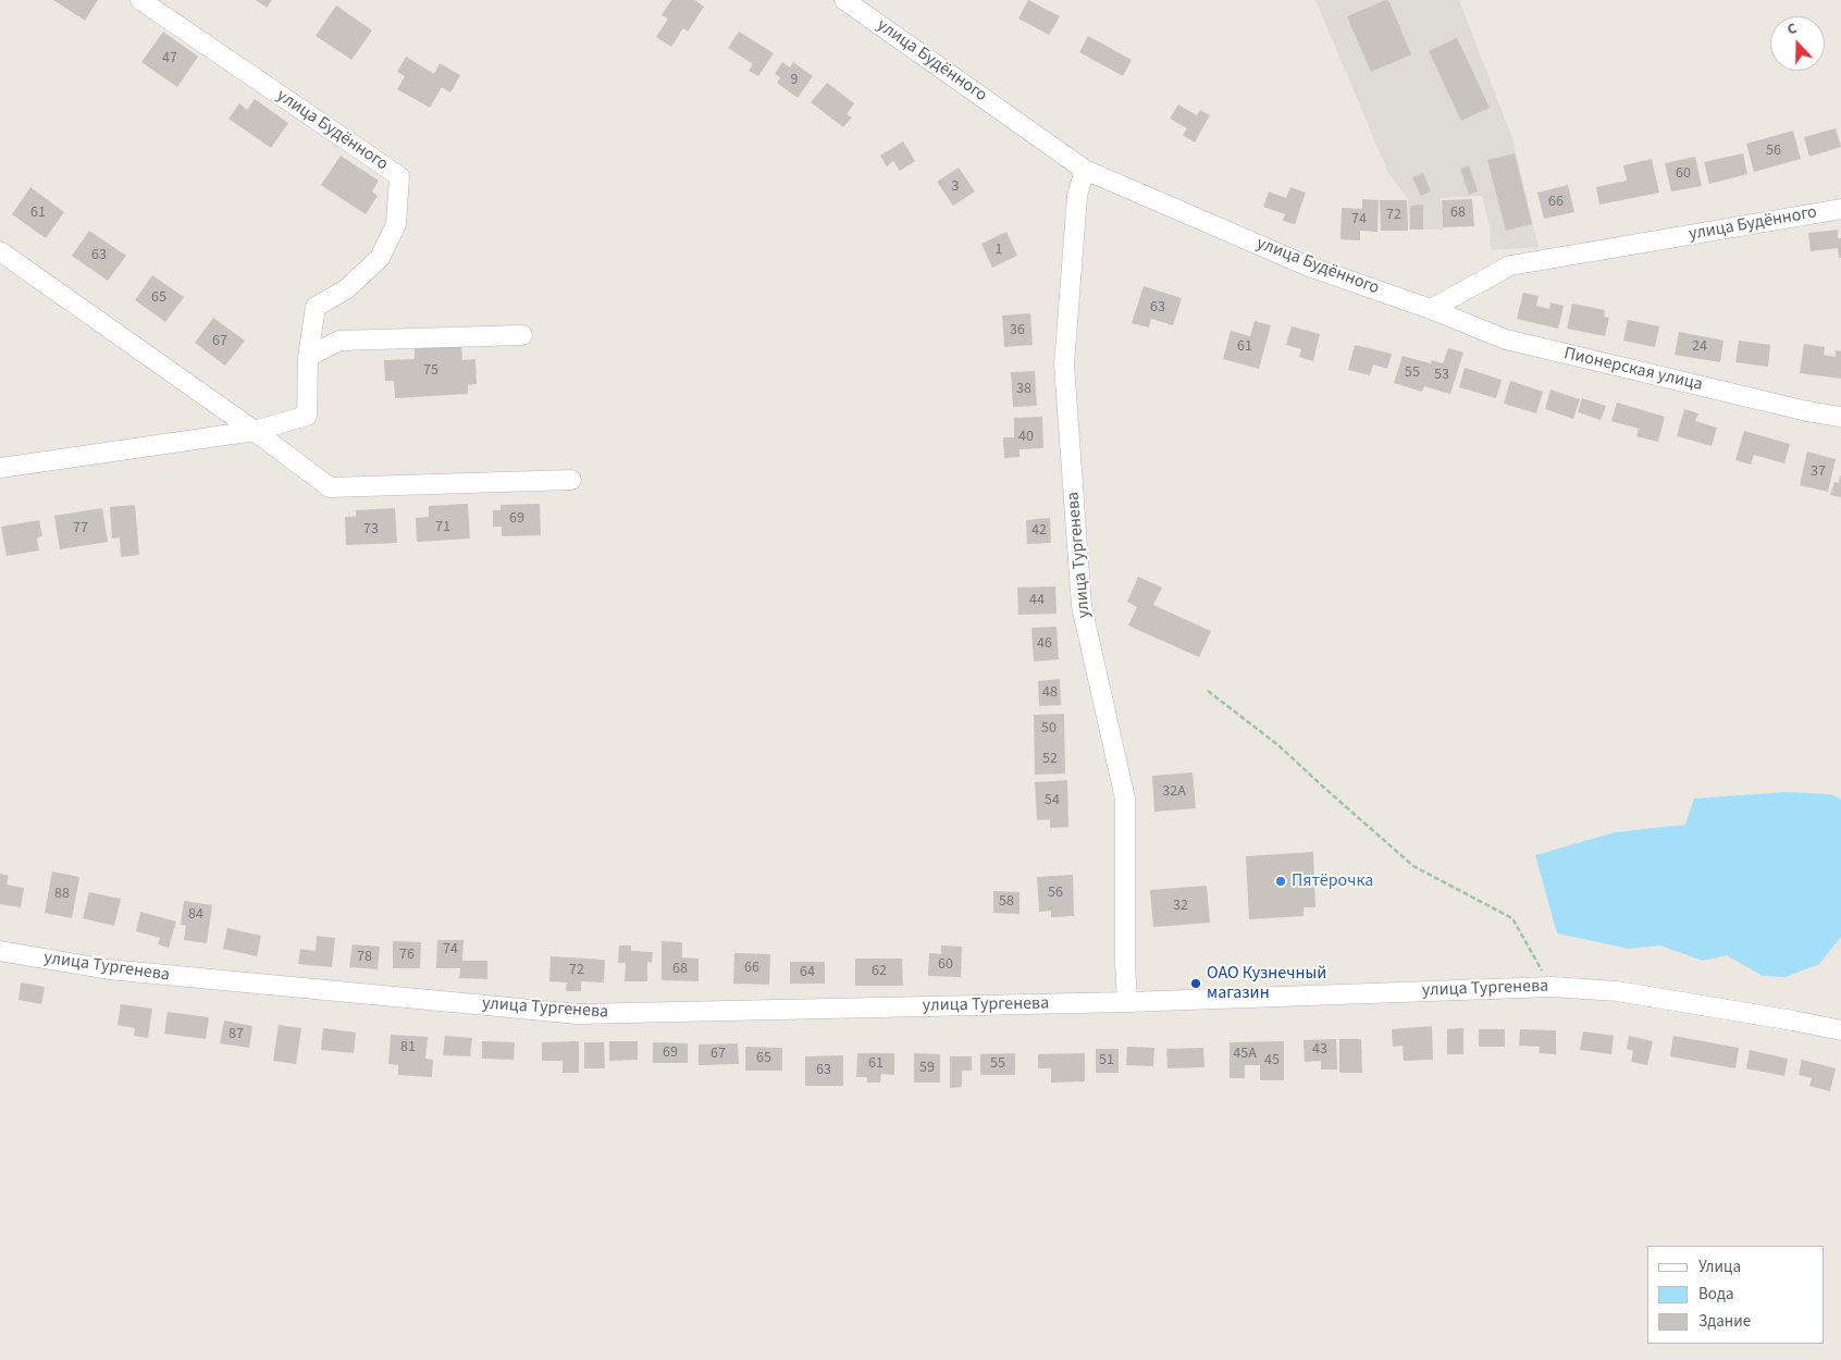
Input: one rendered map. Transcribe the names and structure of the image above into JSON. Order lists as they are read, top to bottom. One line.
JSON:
{"streets":{"street":["улица Будённого","Пионерская улица","улица Тургенева"]},"crossings":[["улица Будённого","Пионерская улица"],["улица Будённого","улица Тургенева"]],"places":["Пятёрочка","ОАО Кузнечный магазин"],"house_numbers":["47","9","56","60","3","66","61","68","72","74","1","63","65","63","36","67","61","24","75","55","53","38","40","37","69","71","77","73","42","44","46","48","50","52","32А","54","56","88","58","32","84","74","76","78","60","66","68","72","62","64","87","81","43","69","67","45А","65","51","45","61","55","59","63"],"legend":["Улица","Вода","Здание"],"north":"top"}
